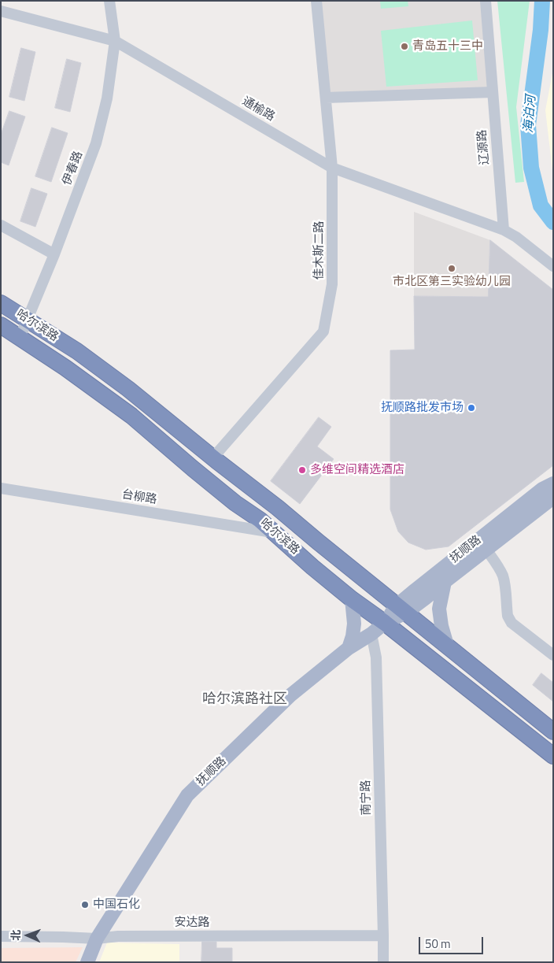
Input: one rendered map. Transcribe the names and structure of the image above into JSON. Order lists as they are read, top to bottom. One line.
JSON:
{"streets":{"highway":["哈尔滨路"],"main road":["抚顺路"],"street":["通榆路","辽源路","伊春路","佳木斯二路","台柳路","南宁路","安达路"]},"crossings":[["通榆路","辽源路"],["通榆路","伊春路"],["通榆路","佳木斯二路"],["伊春路","哈尔滨路"],["佳木斯二路","哈尔滨路"],["哈尔滨路","台柳路"],["哈尔滨路","抚顺路"],["抚顺路","南宁路"],["抚顺路","安达路"],["南宁路","安达路"]],"districts":["哈尔滨路社区"],"water":["海泊河"],"places":["青岛五十三中","市北区第三实验幼儿园","抚顺路批发市场","多维空间精选酒店","中国石化"],"scale_bar":"50 m","north":"left"}
